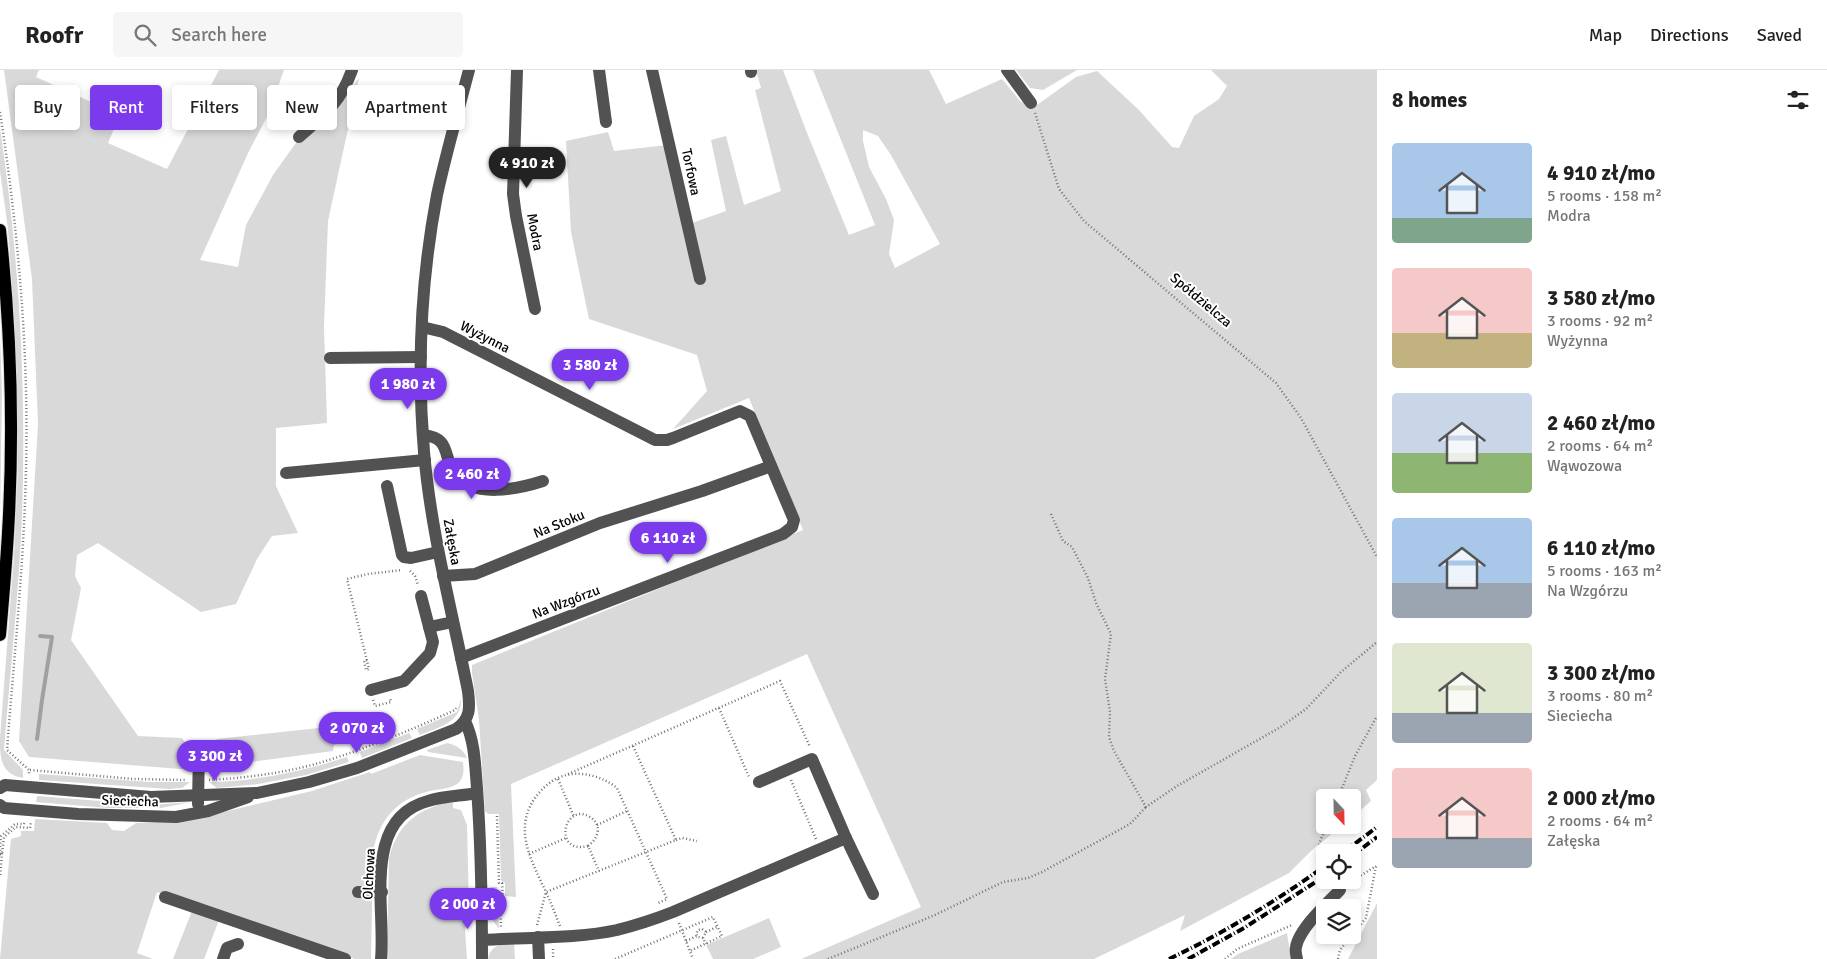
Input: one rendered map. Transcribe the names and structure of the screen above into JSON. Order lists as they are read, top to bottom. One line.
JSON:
{"streets":{"street":["Torfowa","Modra","Wyżynna","Na Stoku","Załęska","Na Wzgórzu","Sieciecha","Olchowa"],"path":["Spółdzielcza"]},"crossings":[["Wyżynna","Załęska"],["Wyżynna","Na Wzgórzu"],["Na Stoku","Załęska"],["Na Stoku","Na Wzgórzu"],["Załęska","Na Wzgórzu"],["Załęska","Sieciecha"],["Załęska","Olchowa"]],"north":"bottom","page":{"header":"Roofr","search":"Search here","nav":["Map","Directions","Saved"],"heading":"8 homes","chip":["Buy","Rent","Filters","New","Apartment"],"list":[{"name":"4 910 zł/mo","note":"5 rooms · 158 m² · Modra"},{"name":"3 580 zł/mo","note":"3 rooms · 92 m² · Wyżynna"},{"name":"2 460 zł/mo","note":"2 rooms · 64 m² · Wąwozowa"},{"name":"6 110 zł/mo","note":"5 rooms · 163 m² · Na Wzgórzu"},{"name":"3 300 zł/mo","note":"3 rooms · 80 m² · Sieciecha"},{"name":"2 000 zł/mo","note":"2 rooms · 64 m² · Załęska"}],"price":["4 910 zł","3 580 zł","1 980 zł","2 460 zł","6 110 zł","2 070 zł","3 300 zł","2 000 zł"]}}
